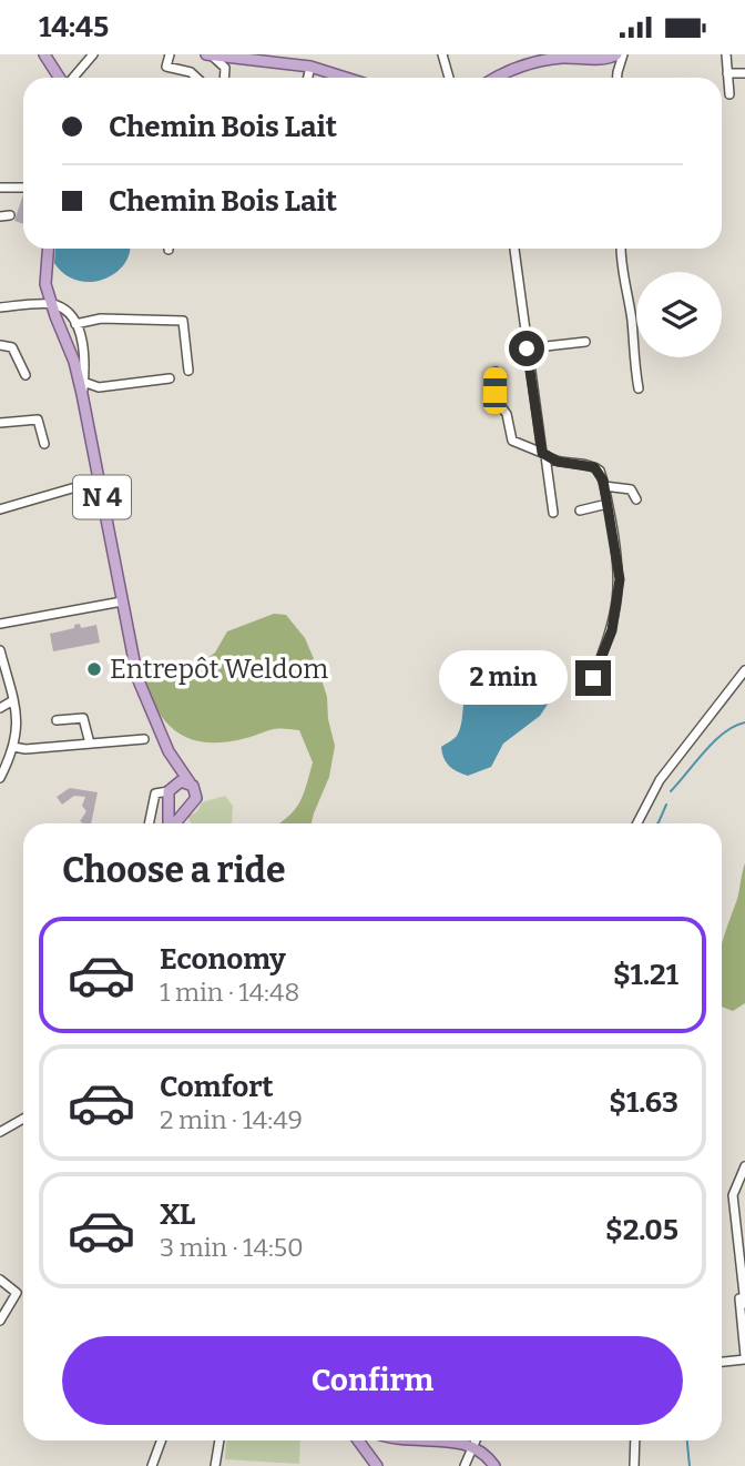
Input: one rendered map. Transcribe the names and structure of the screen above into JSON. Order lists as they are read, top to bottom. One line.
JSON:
{"streets":{"main road":["N 4"]},"places":["Entrepôt Weldom"],"page":{"status":"14:45","banner":["Chemin Bois Lait","Chemin Bois Lait"],"bubble":"2 min","heading":"Choose a ride","list":[{"name":"Economy","note":"1 min · 14:48","value":"$1.21"},{"name":"Comfort","note":"2 min · 14:49","value":"$1.63"},{"name":"XL","note":"3 min · 14:50","value":"$2.05"}],"buttons":"Confirm"}}
